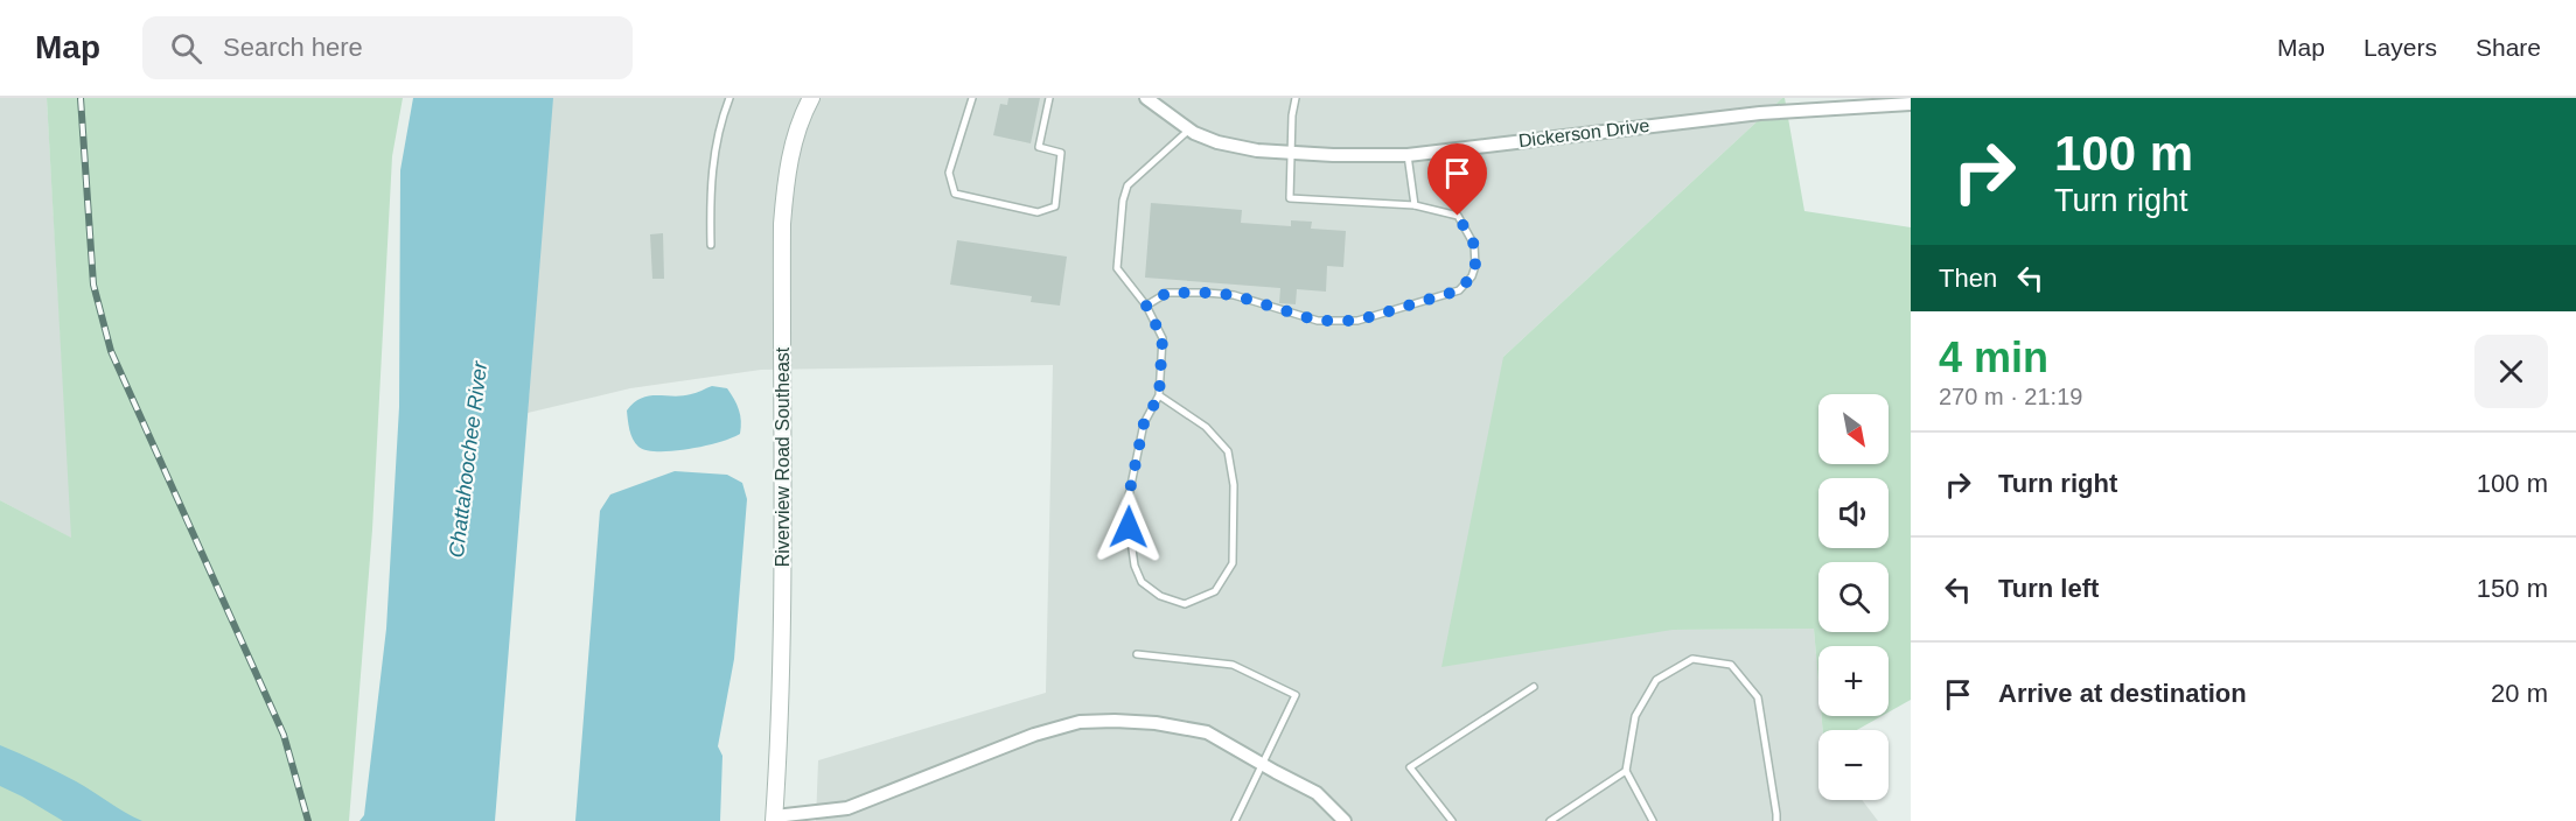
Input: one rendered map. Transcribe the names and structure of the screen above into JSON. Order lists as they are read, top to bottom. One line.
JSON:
{"streets":{"street":["Dickerson Drive","Riverview Road Southeast"]},"water":["Chattahoochee River"],"north":"bottom right","page":{"header":"Map","search":"Search here","nav":["Map","Layers","Share"],"turn":["100 m","Turn right"],"then":"Then","heading":["4 min","270 m · 21:19"],"map_buttons":["+","−"],"list":[{"name":"Turn right","value":"100 m"},{"name":"Turn left","value":"150 m"},{"name":"Arrive at destination","value":"20 m"}]}}
